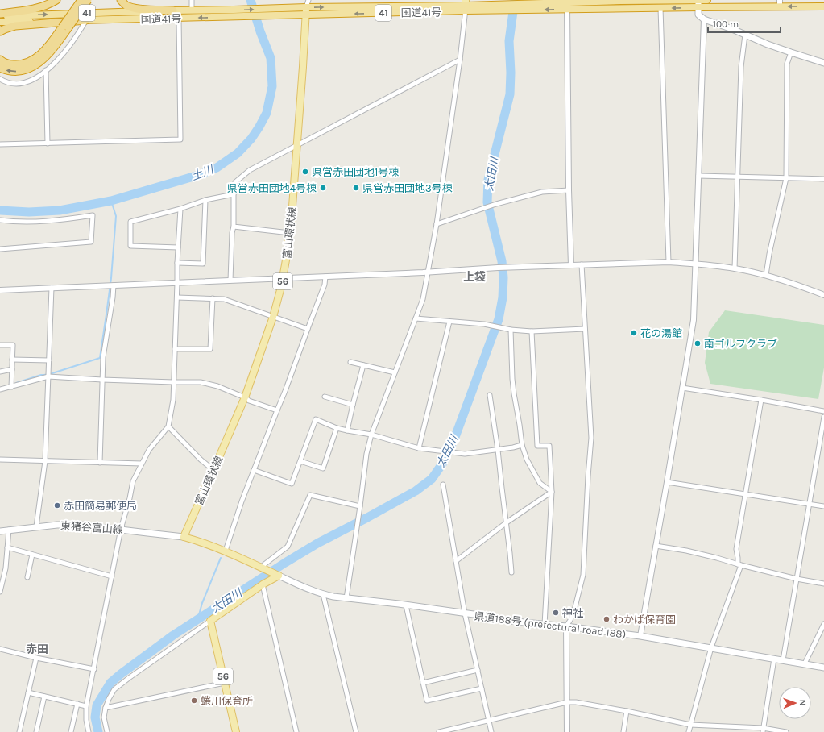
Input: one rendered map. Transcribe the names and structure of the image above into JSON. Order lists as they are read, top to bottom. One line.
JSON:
{"streets":{"highway":["国道41号","41"],"main road":["富山環状線","56","東猪谷富山線","県道188号 (prefectural road 188)"]},"crossings":[["国道41号","富山環状線"],["富山環状線","東猪谷富山線"]],"districts":["上袋","赤田"],"water":["土川","太田川"],"places":["県営赤田団地1号棟","県営赤田団地4号棟","県営赤田団地3号棟","花の湯館","南ゴルフクラブ","赤田簡易郵便局","神社","わかば保育園","蜷川保育所"],"scale_bar":"100 m","north":"right"}
